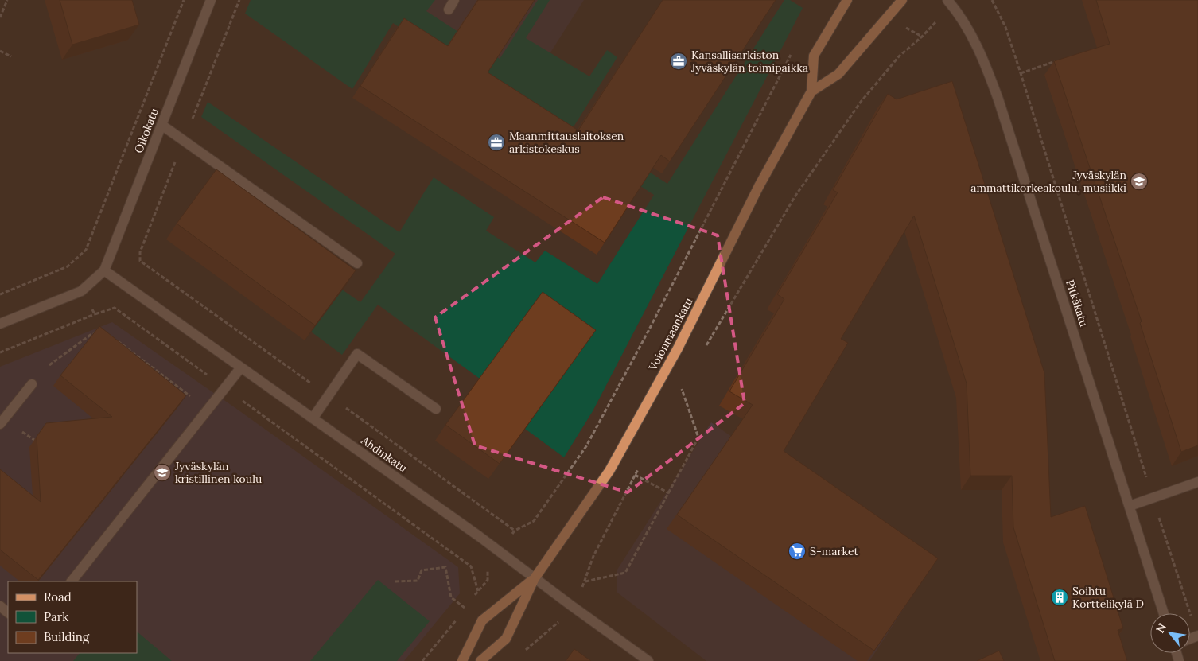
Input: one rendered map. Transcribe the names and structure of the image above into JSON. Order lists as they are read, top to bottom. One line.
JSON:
{"streets":{"main road":["Voionmaankatu"],"street":["Oikokatu","Pitkäkatu","Ahdinkatu"]},"crossings":[["Oikokatu","Ahdinkatu"],["Voionmaankatu","Ahdinkatu"]],"places":{"office":["Kansallisarkiston Jyväskylän toimipaikka","Maanmittauslaitoksen arkistokeskus"],"school or university":["Jyväskylän ammattikorkeakoulu, musiikki","Jyväskylän kristillinen koulu"],"supermarket":["S-market"],"building":["Soihtu Korttelikylä D"]},"legend":["Road","Park","Building"],"north":"top left"}
